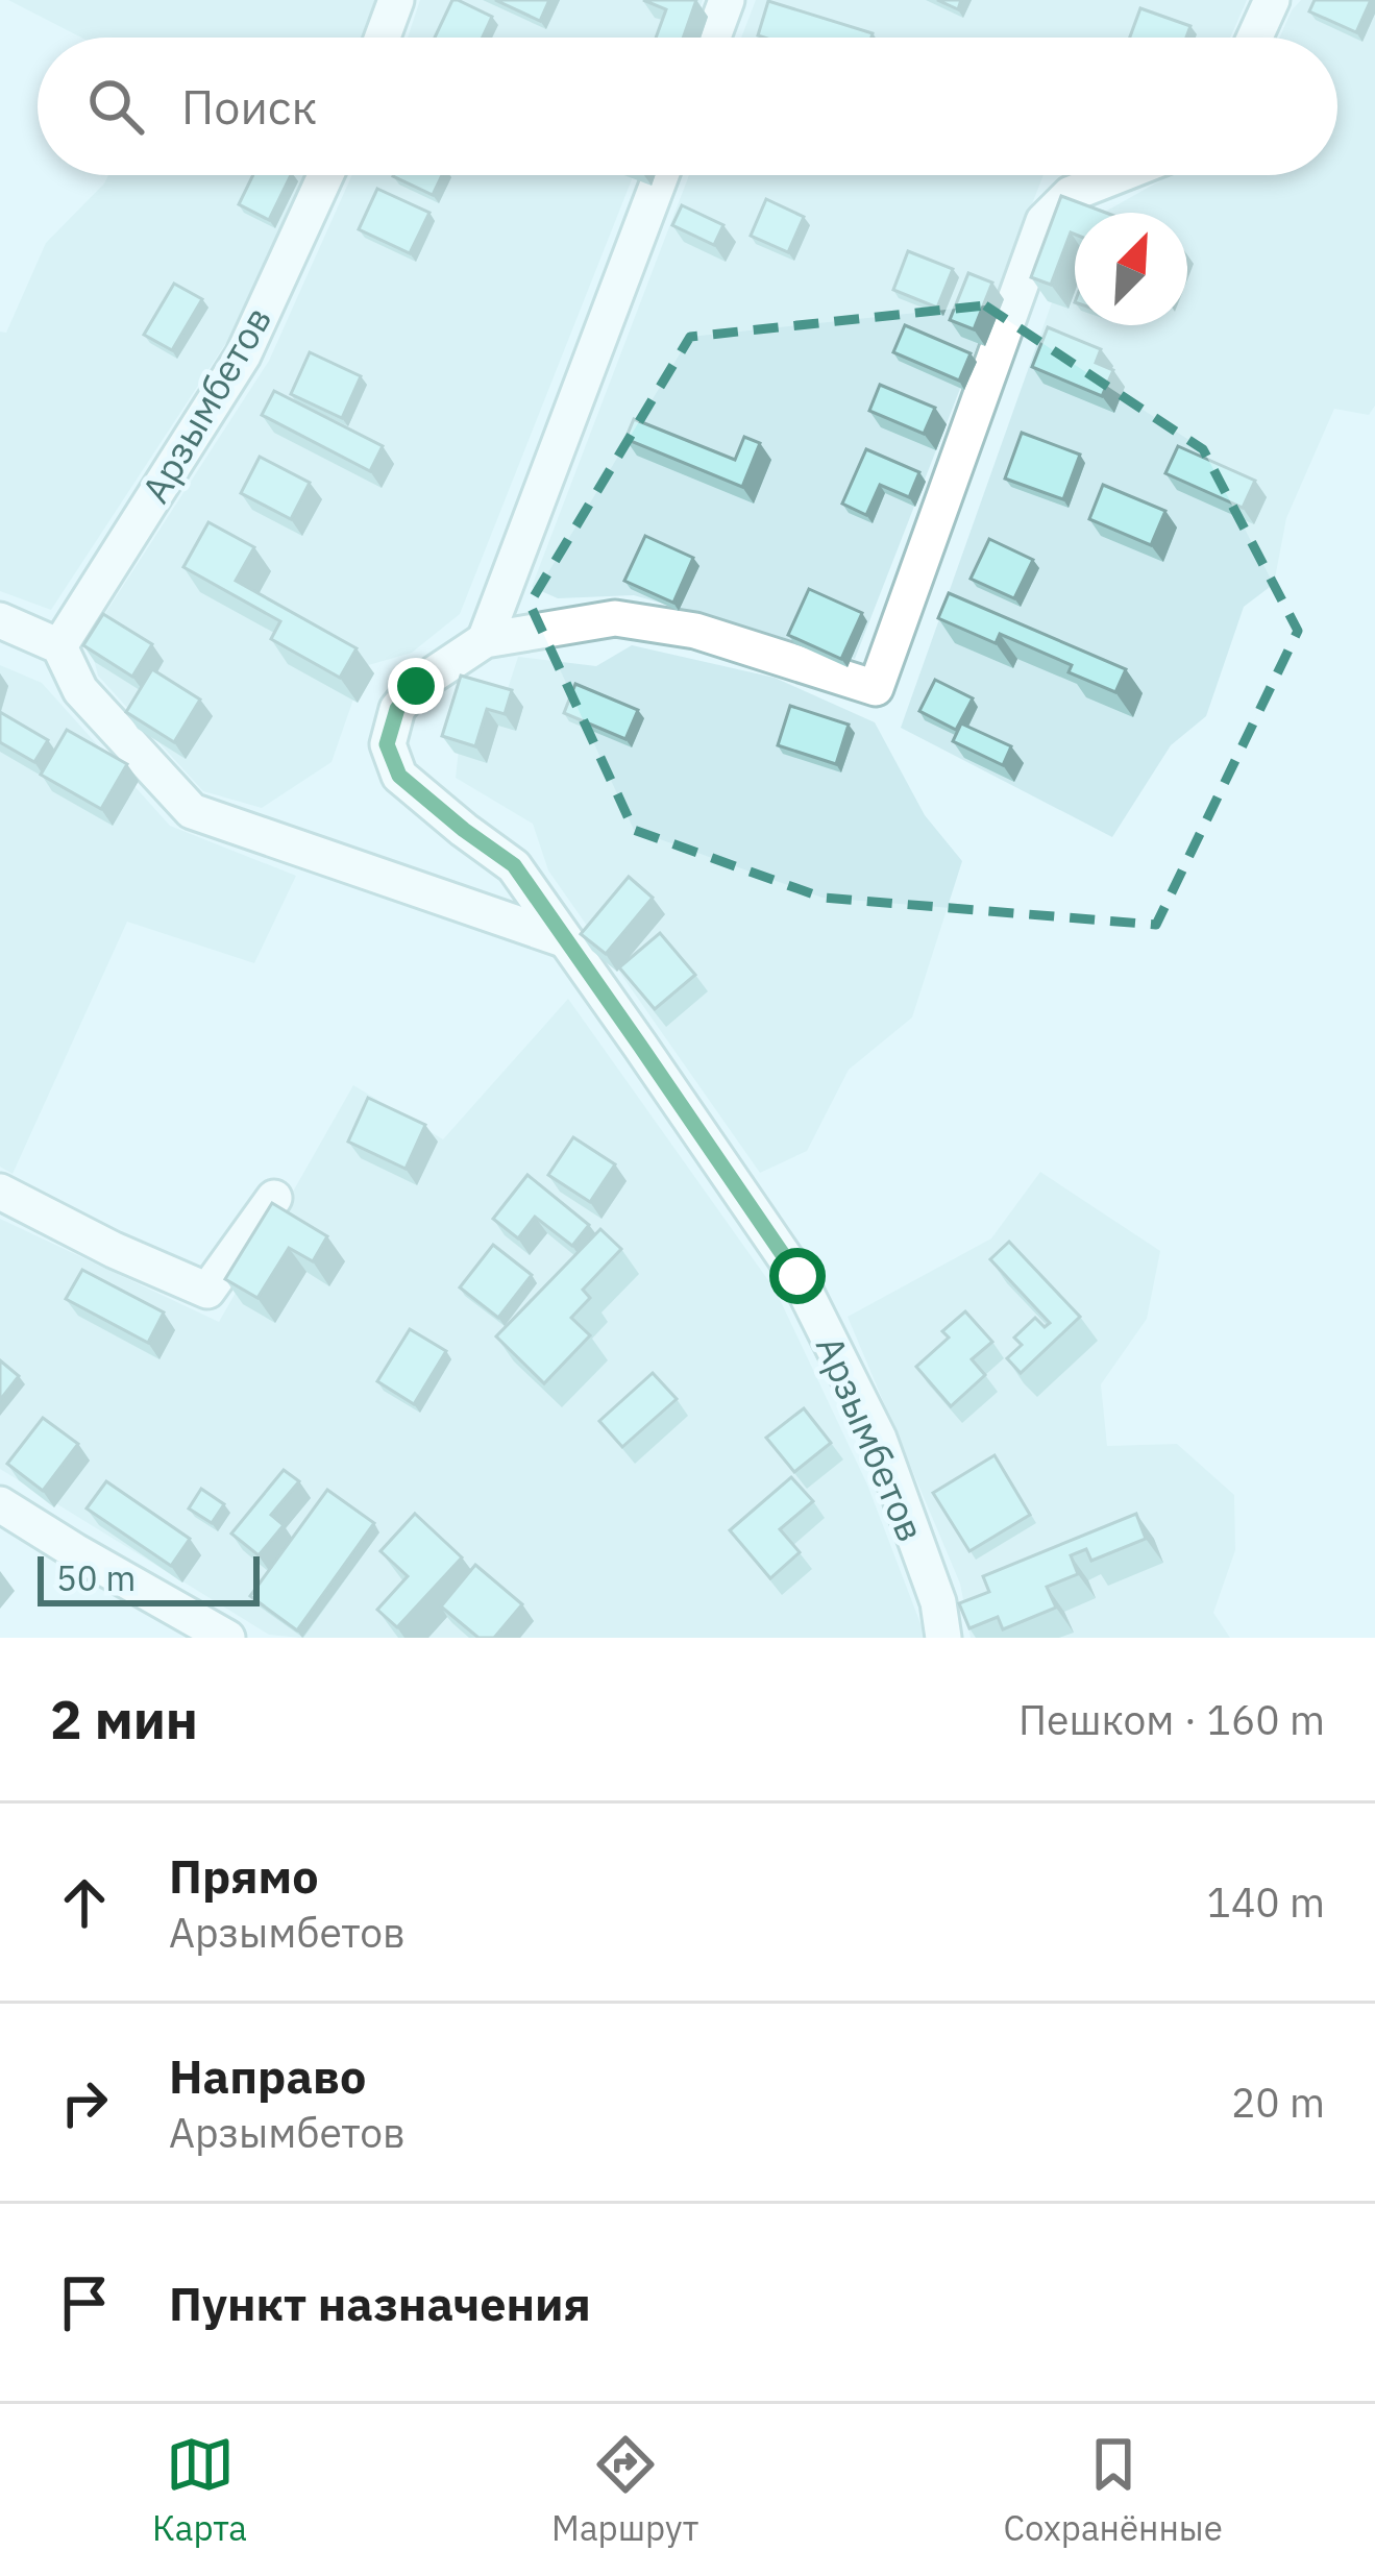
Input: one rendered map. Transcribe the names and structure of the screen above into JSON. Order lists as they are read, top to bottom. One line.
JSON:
{"streets":{"street":["Арзымбетов"]},"scale_bar":"50 m","north":"top right","page":{"search":"Поиск","scale":"50 m","heading":["2 мин","Пешком · 160 m"],"list":[["Прямо","Арзымбетов","140 m"],["Направо","Арзымбетов","20 m"],"Пункт назначения"],"nav":["Карта","Маршрут","Сохранённые"]}}
